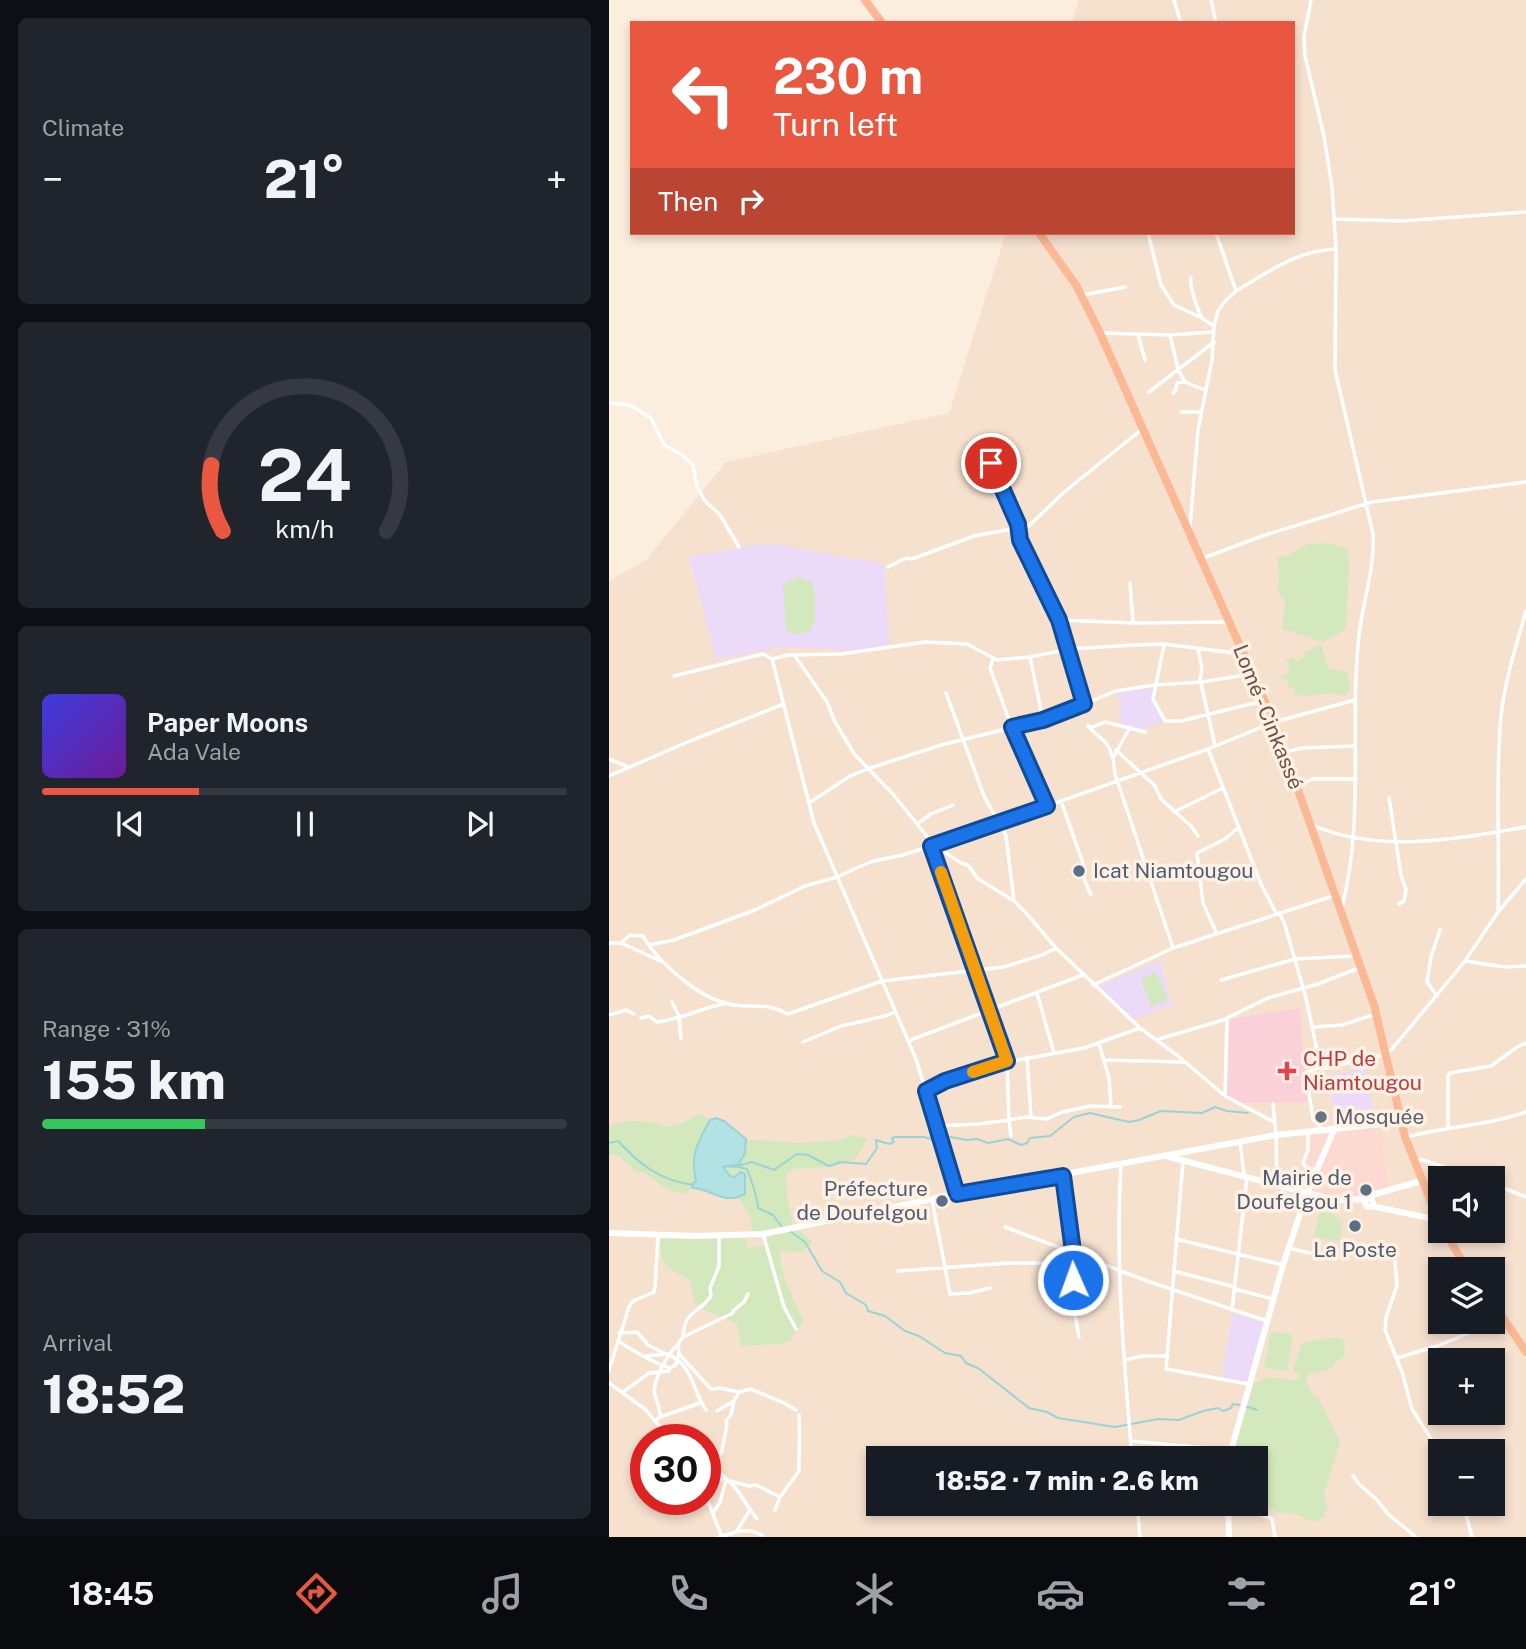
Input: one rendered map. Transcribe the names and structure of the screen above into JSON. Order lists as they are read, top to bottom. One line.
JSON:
{"streets":{"highway":["Lomé - Cinkassé"]},"places":{"other":["Icat Niamtougou","Mosquée","Mairie de Doufelgou 1","Préfecture de Doufelgou","La Poste"],"health":["CHP de Niamtougou"]},"page":{"tile":["Climate",["Range · 31%","155 km"],["Arrival","18:52"]],"turn":["230 m","Turn left"],"heat":["−","21°","+"],"then":"Then","song":["Paper Moons","Ada Vale"],"map_buttons":["+","−"],"limit":"30","trip":"18:52 · 7 min · 2.6 km","tabs":["18:45","21°"],"gauge":["24","km/h"]}}
